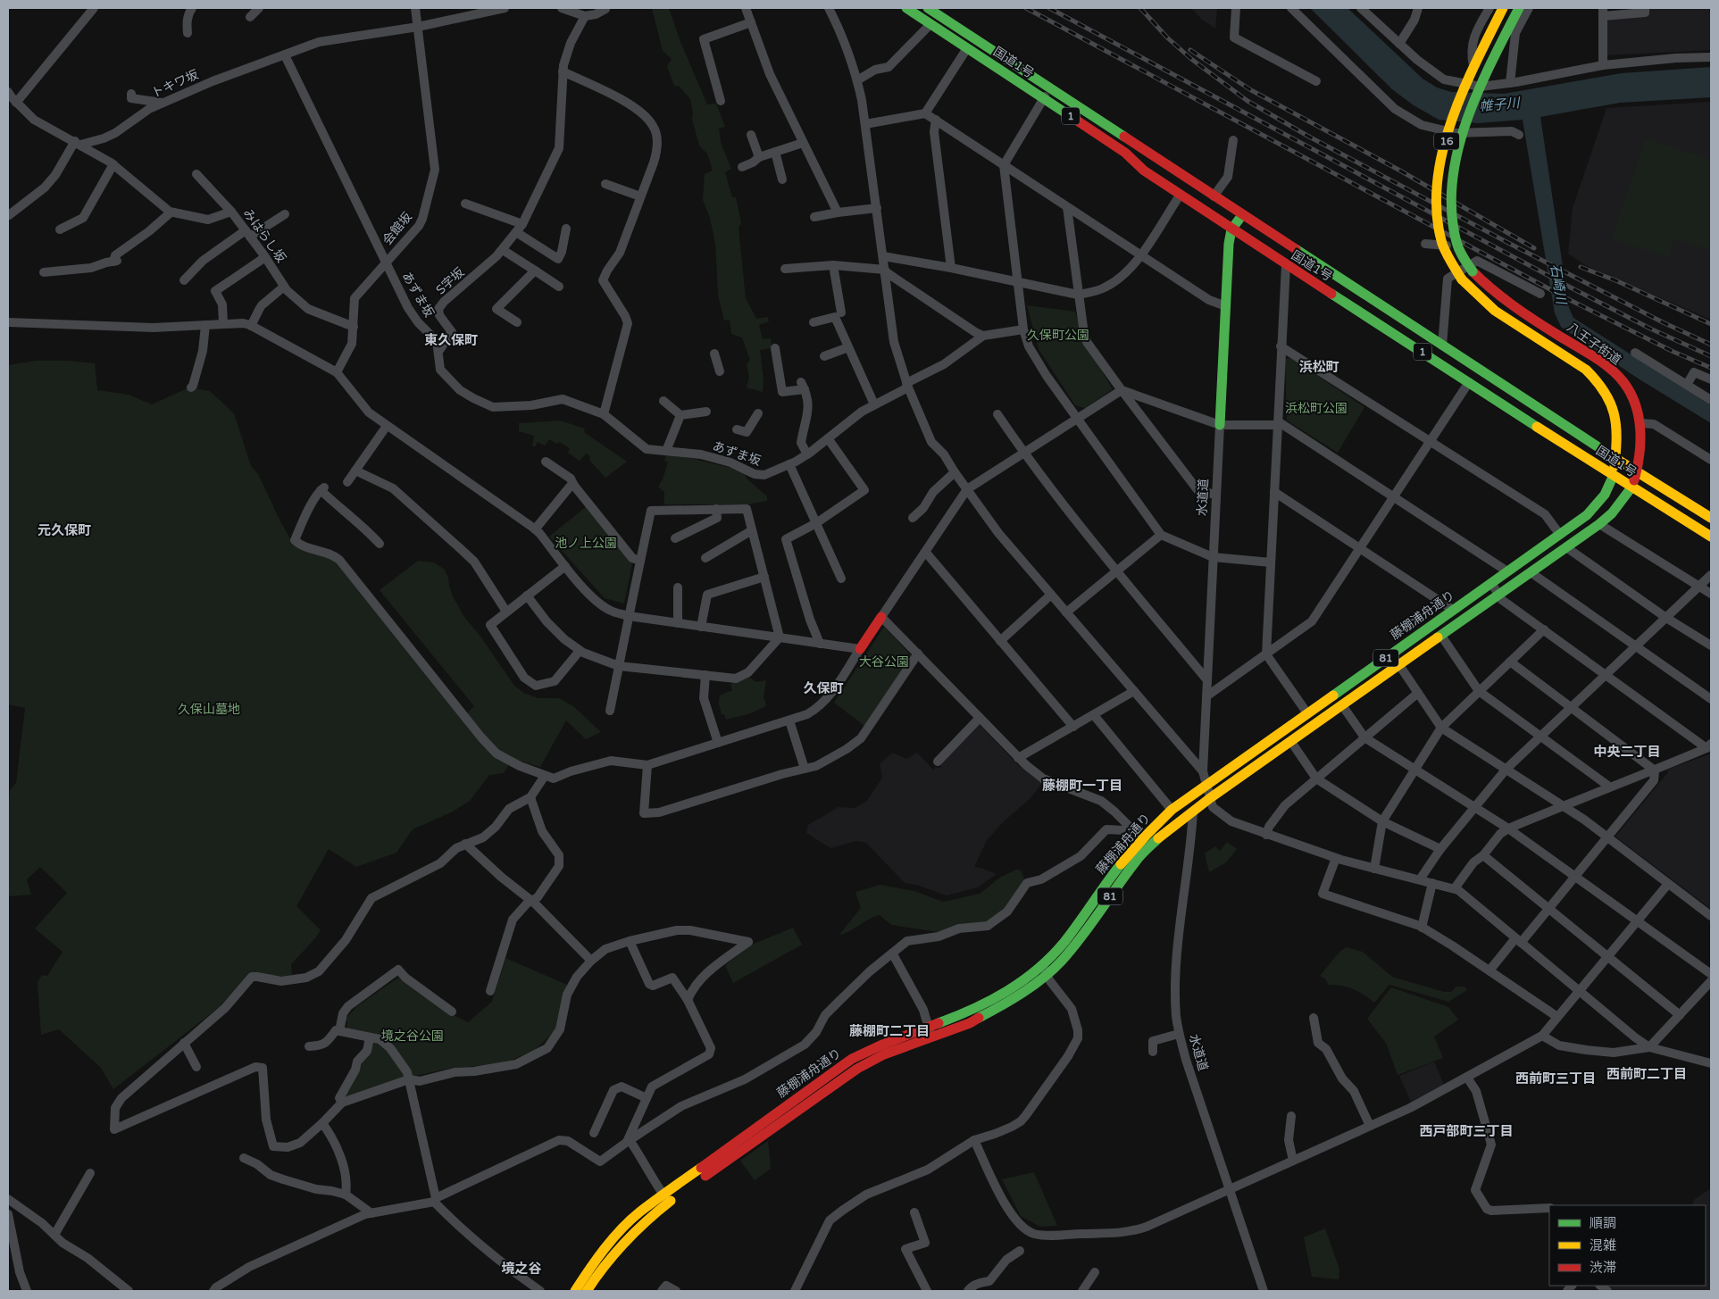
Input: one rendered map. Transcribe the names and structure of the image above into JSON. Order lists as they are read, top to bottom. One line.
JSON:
{"streets":{"main road":["国道1号","1","16","八王子街道","水道道","藤棚浦舟通り","81"],"street":["トキワ坂","会館坂","みはらし坂","S字坂","あずま坂"]},"crossings":[["国道1号","1"],["国道1号","八王子街道"],["国道1号","水道道"],["国道1号","藤棚浦舟通り"],["トキワ坂","会館坂"],["トキワ坂","みはらし坂"],["トキワ坂","あずま坂"],["1","八王子街道"],["会館坂","みはらし坂"],["会館坂","あずま坂"],["S字坂","あずま坂"],["八王子街道","藤棚浦舟通り"],["水道道","藤棚浦舟通り"]],"districts":["東久保町","浜松町","元久保町","久保町","中央二丁目","藤棚町一丁目","藤棚町二丁目","西前町二丁目","西前町三丁目","西戸部町三丁目","境之谷"],"water":["帷子川","石崎川"],"parks":["久保町公園","浜松町公園","池ノ上公園","大谷公園","久保山墓地","境之谷公園"],"legend":["順調","混雑","渋滞"]}
